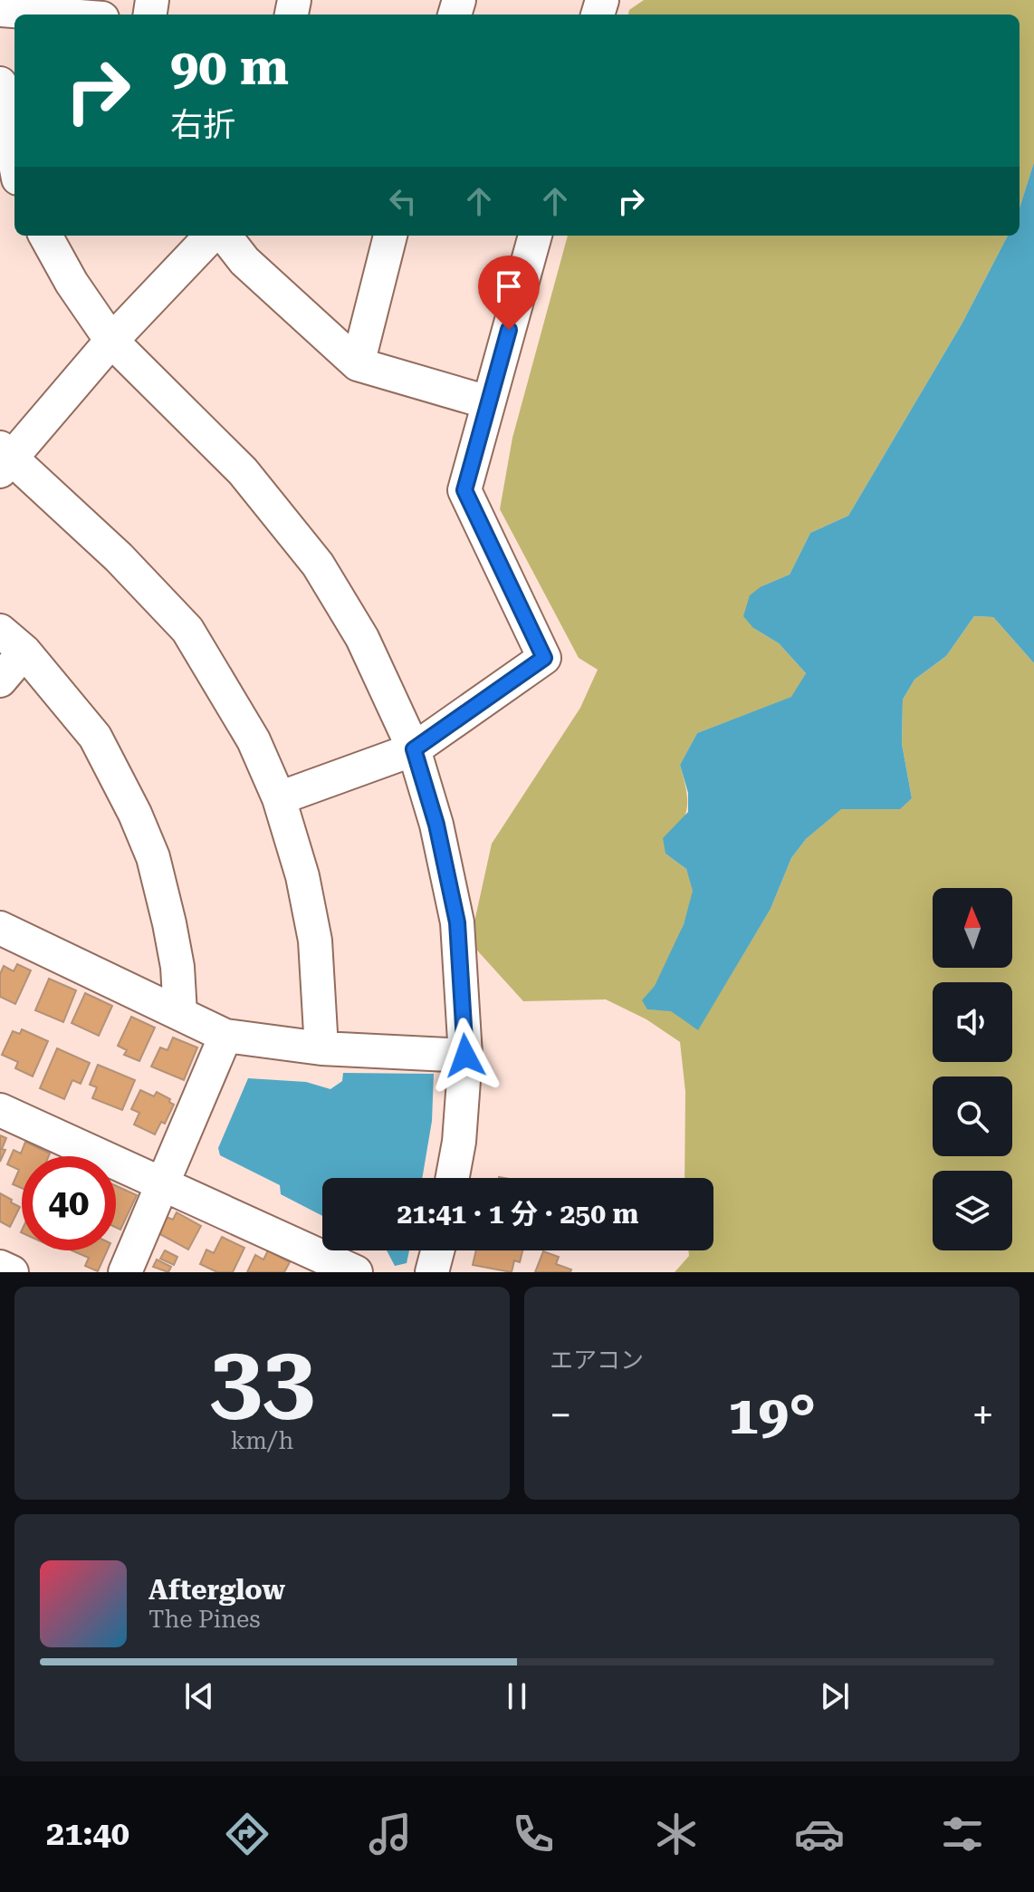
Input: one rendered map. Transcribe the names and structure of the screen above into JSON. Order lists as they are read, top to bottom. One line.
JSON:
{"north":"top","page":{"turn":["90 m","右折"],"limit":"40","trip":"21:41 · 1 分 · 250 m","tile":[["33","km/h"],"エアコン"],"heat":["−","19°","+"],"song":["Afterglow","The Pines"],"tabs":"21:40"}}
